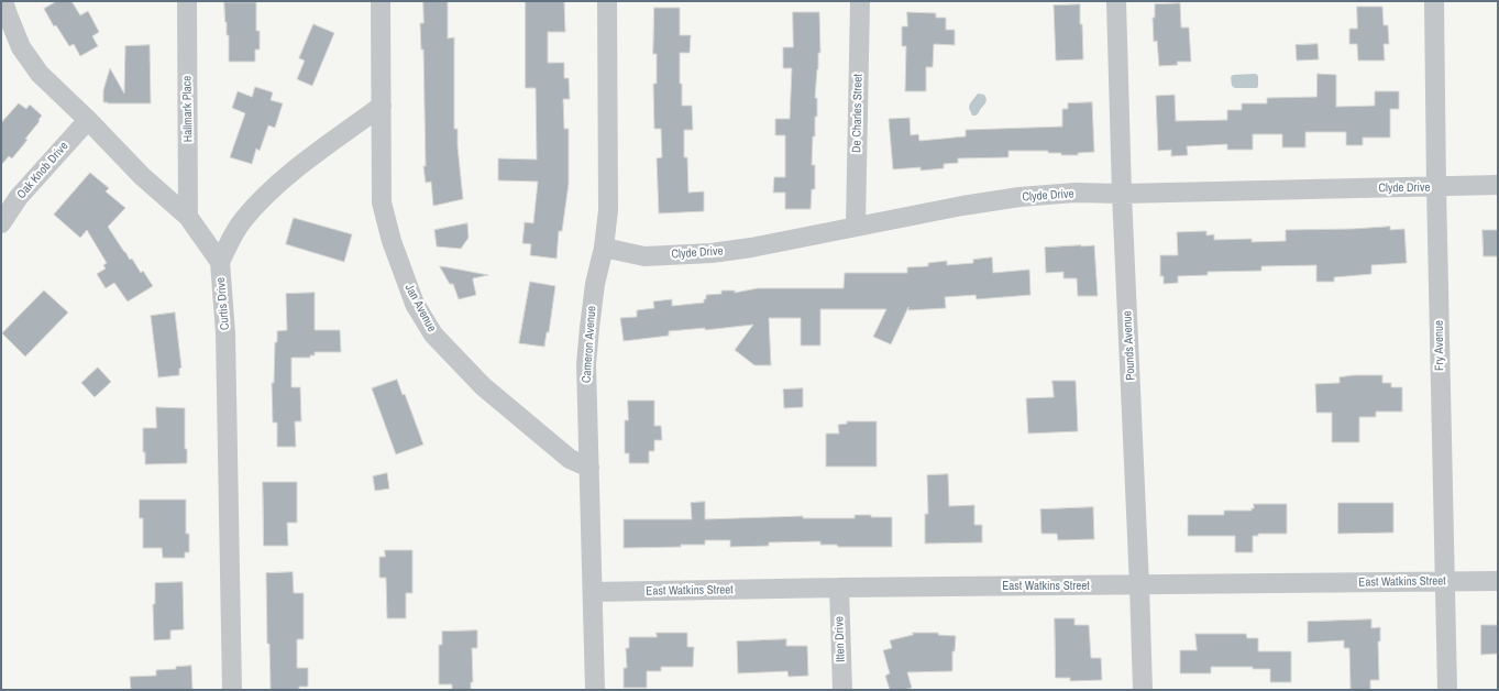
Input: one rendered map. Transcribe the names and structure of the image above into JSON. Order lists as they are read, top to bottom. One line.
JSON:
{"streets":{"street":["Hallmark Place","De Charles Street","Oak Knob Drive","Clyde Drive","Curtis Drive","Jan Avenue","Cameron Avenue","Pounds Avenue","Fry Avenue","East Watkins Street","Itten Drive"]},"crossings":[["Hallmark Place","Curtis Drive"],["De Charles Street","Clyde Drive"],["Oak Knob Drive","Curtis Drive"],["Clyde Drive","Cameron Avenue"],["Clyde Drive","Pounds Avenue"],["Clyde Drive","Fry Avenue"],["Jan Avenue","Cameron Avenue"],["Cameron Avenue","East Watkins Street"],["Pounds Avenue","East Watkins Street"],["Fry Avenue","East Watkins Street"],["East Watkins Street","Itten Drive"]]}
